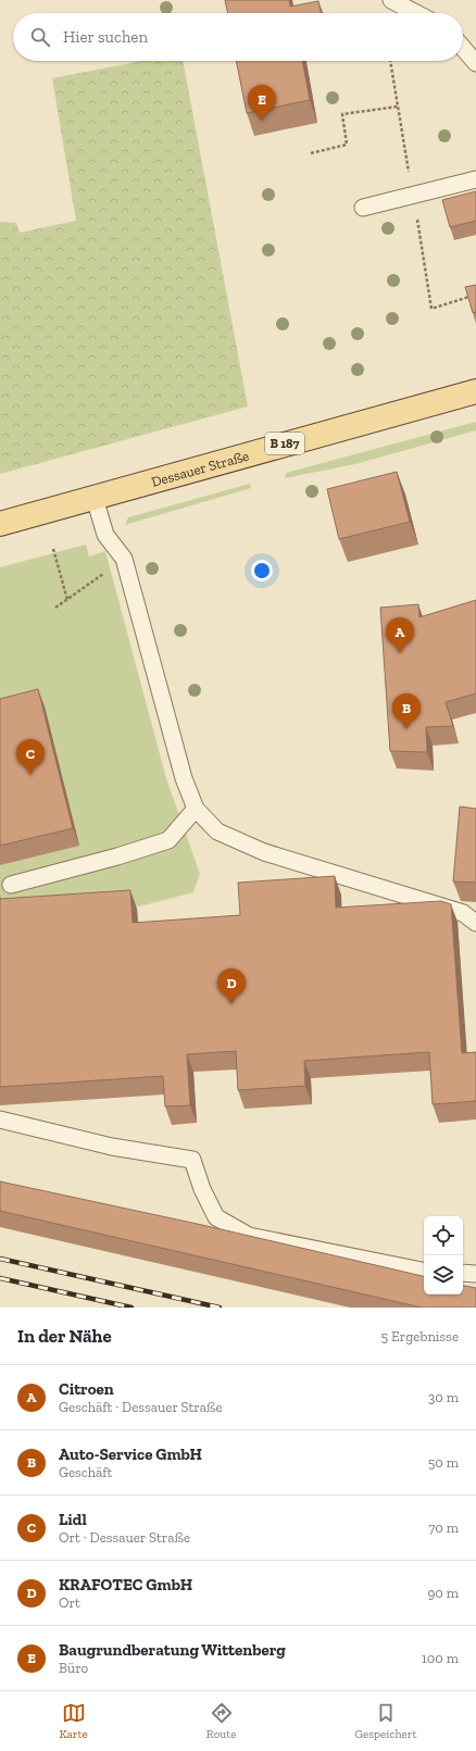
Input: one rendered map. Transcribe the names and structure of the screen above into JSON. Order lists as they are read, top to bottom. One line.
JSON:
{"streets":{"main road":["B 187","Dessauer Straße"]},"page":{"search":"Hier suchen","pins":["E","A","B","C","D"],"heading":["In der Nähe","5 Ergebnisse"],"list":[{"mark":"A","name":"Citroen","note":"Geschäft · Dessauer Straße","value":"30 m"},{"mark":"B","name":"Auto-Service GmbH","note":"Geschäft","value":"50 m"},{"mark":"C","name":"Lidl","note":"Ort · Dessauer Straße","value":"70 m"},{"mark":"D","name":"KRAFOTEC GmbH","note":"Ort","value":"90 m"},{"mark":"E","name":"Baugrundberatung Wittenberg","note":"Büro","value":"100 m"}],"nav":["Karte","Route","Gespeichert"]}}
